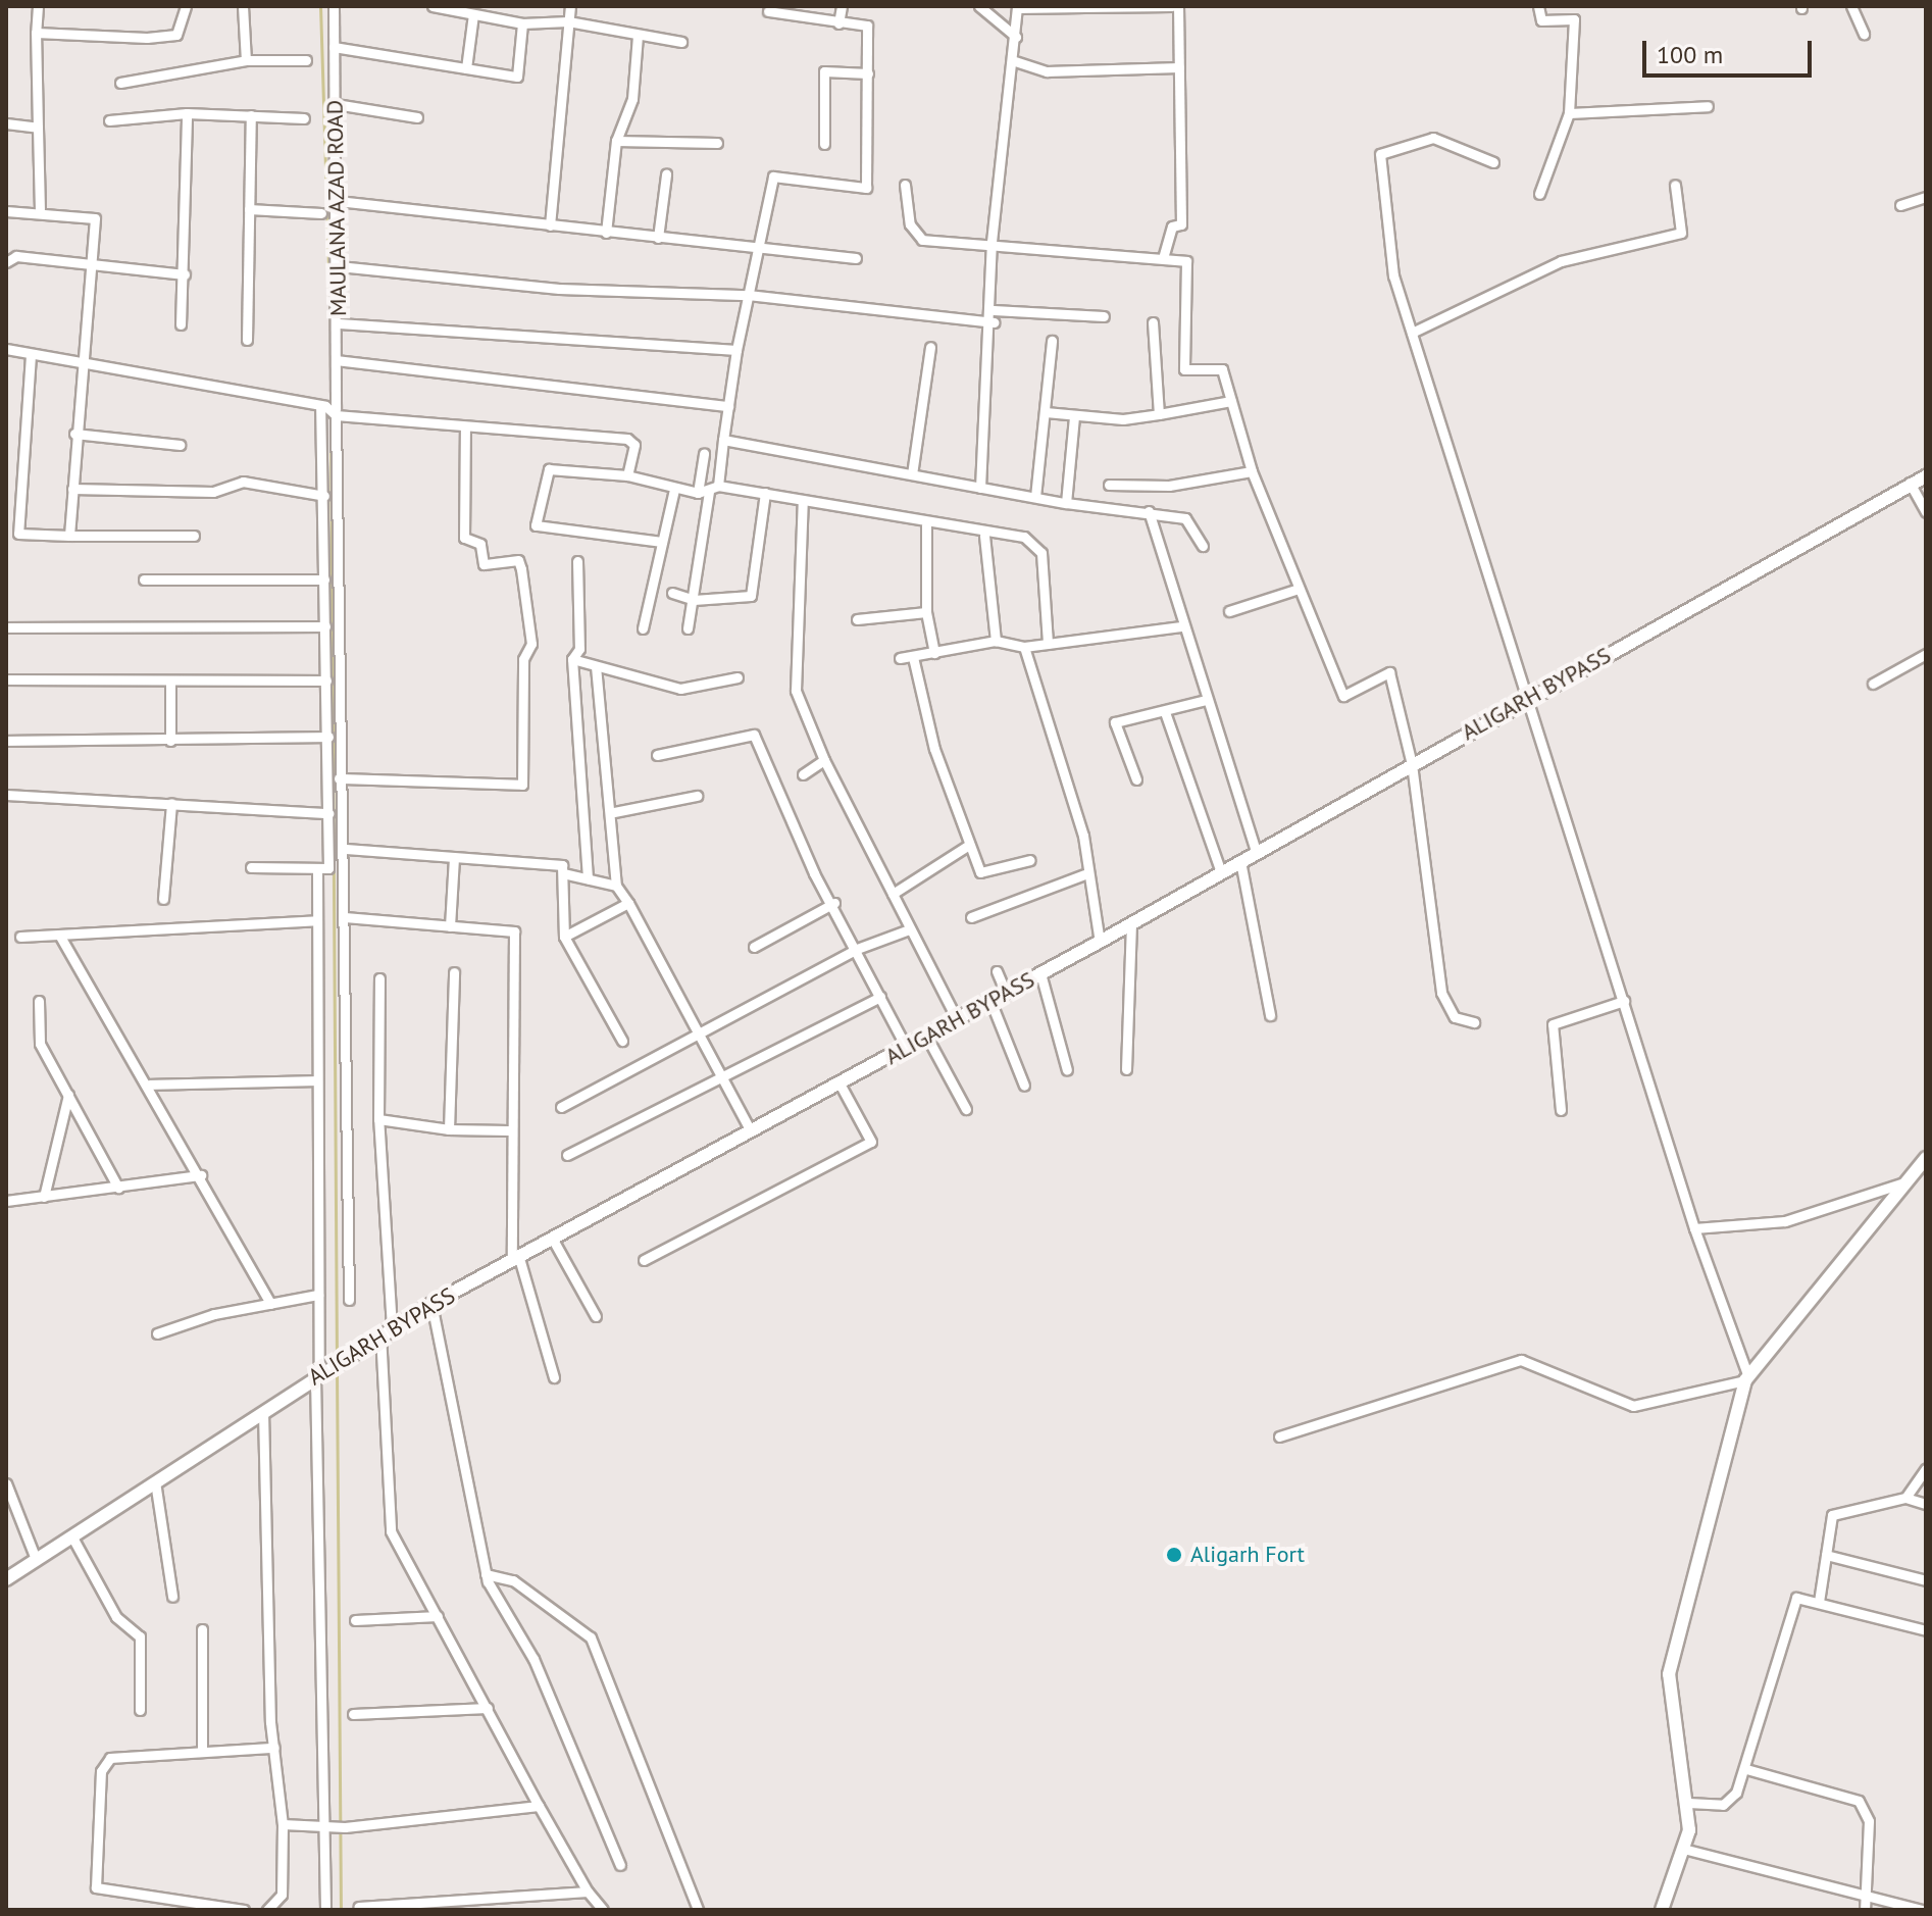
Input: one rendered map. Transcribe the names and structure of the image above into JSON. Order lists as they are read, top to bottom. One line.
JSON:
{"streets":{"main road":["ALIGARH BYPASS"],"street":["MAULANA AZAD ROAD"]},"places":["Aligarh Fort"],"scale_bar":"100 m"}
